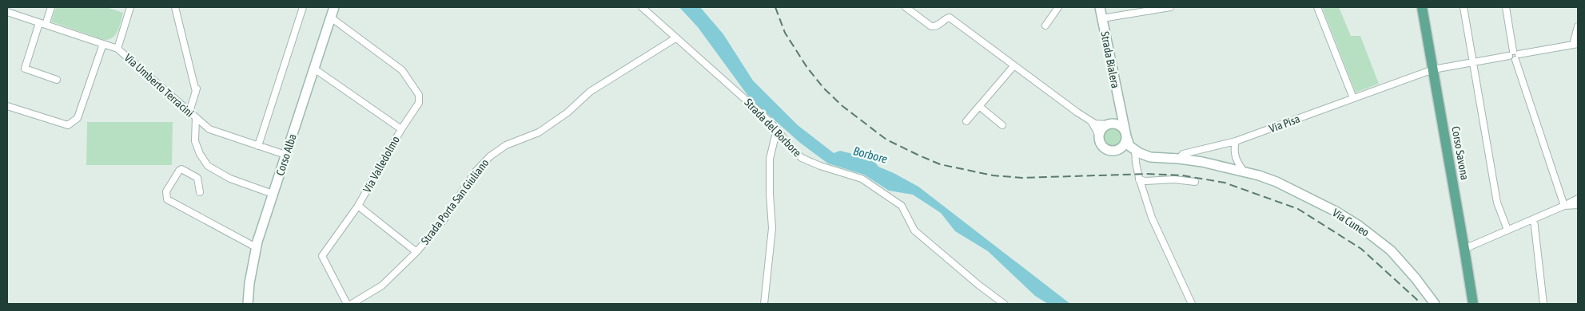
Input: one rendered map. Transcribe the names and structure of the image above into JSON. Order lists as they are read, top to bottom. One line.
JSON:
{"streets":{"main road":["Corso Savona"],"street":["Strada Bialera","Via Umberto Terracini","Via Pisa","Strada del Borbore","Corso Alba","Via Valledolmo","Strada Porta San Giuliano","Via Cuneo"]},"crossings":[["Strada Bialera","Via Pisa"],["Via Umberto Terracini","Corso Alba"],["Via Pisa","Corso Savona"],["Via Pisa","Via Cuneo"],["Strada del Borbore","Strada Porta San Giuliano"],["Corso Alba","Via Valledolmo"],["Via Valledolmo","Strada Porta San Giuliano"]],"water":["Borbore"]}
